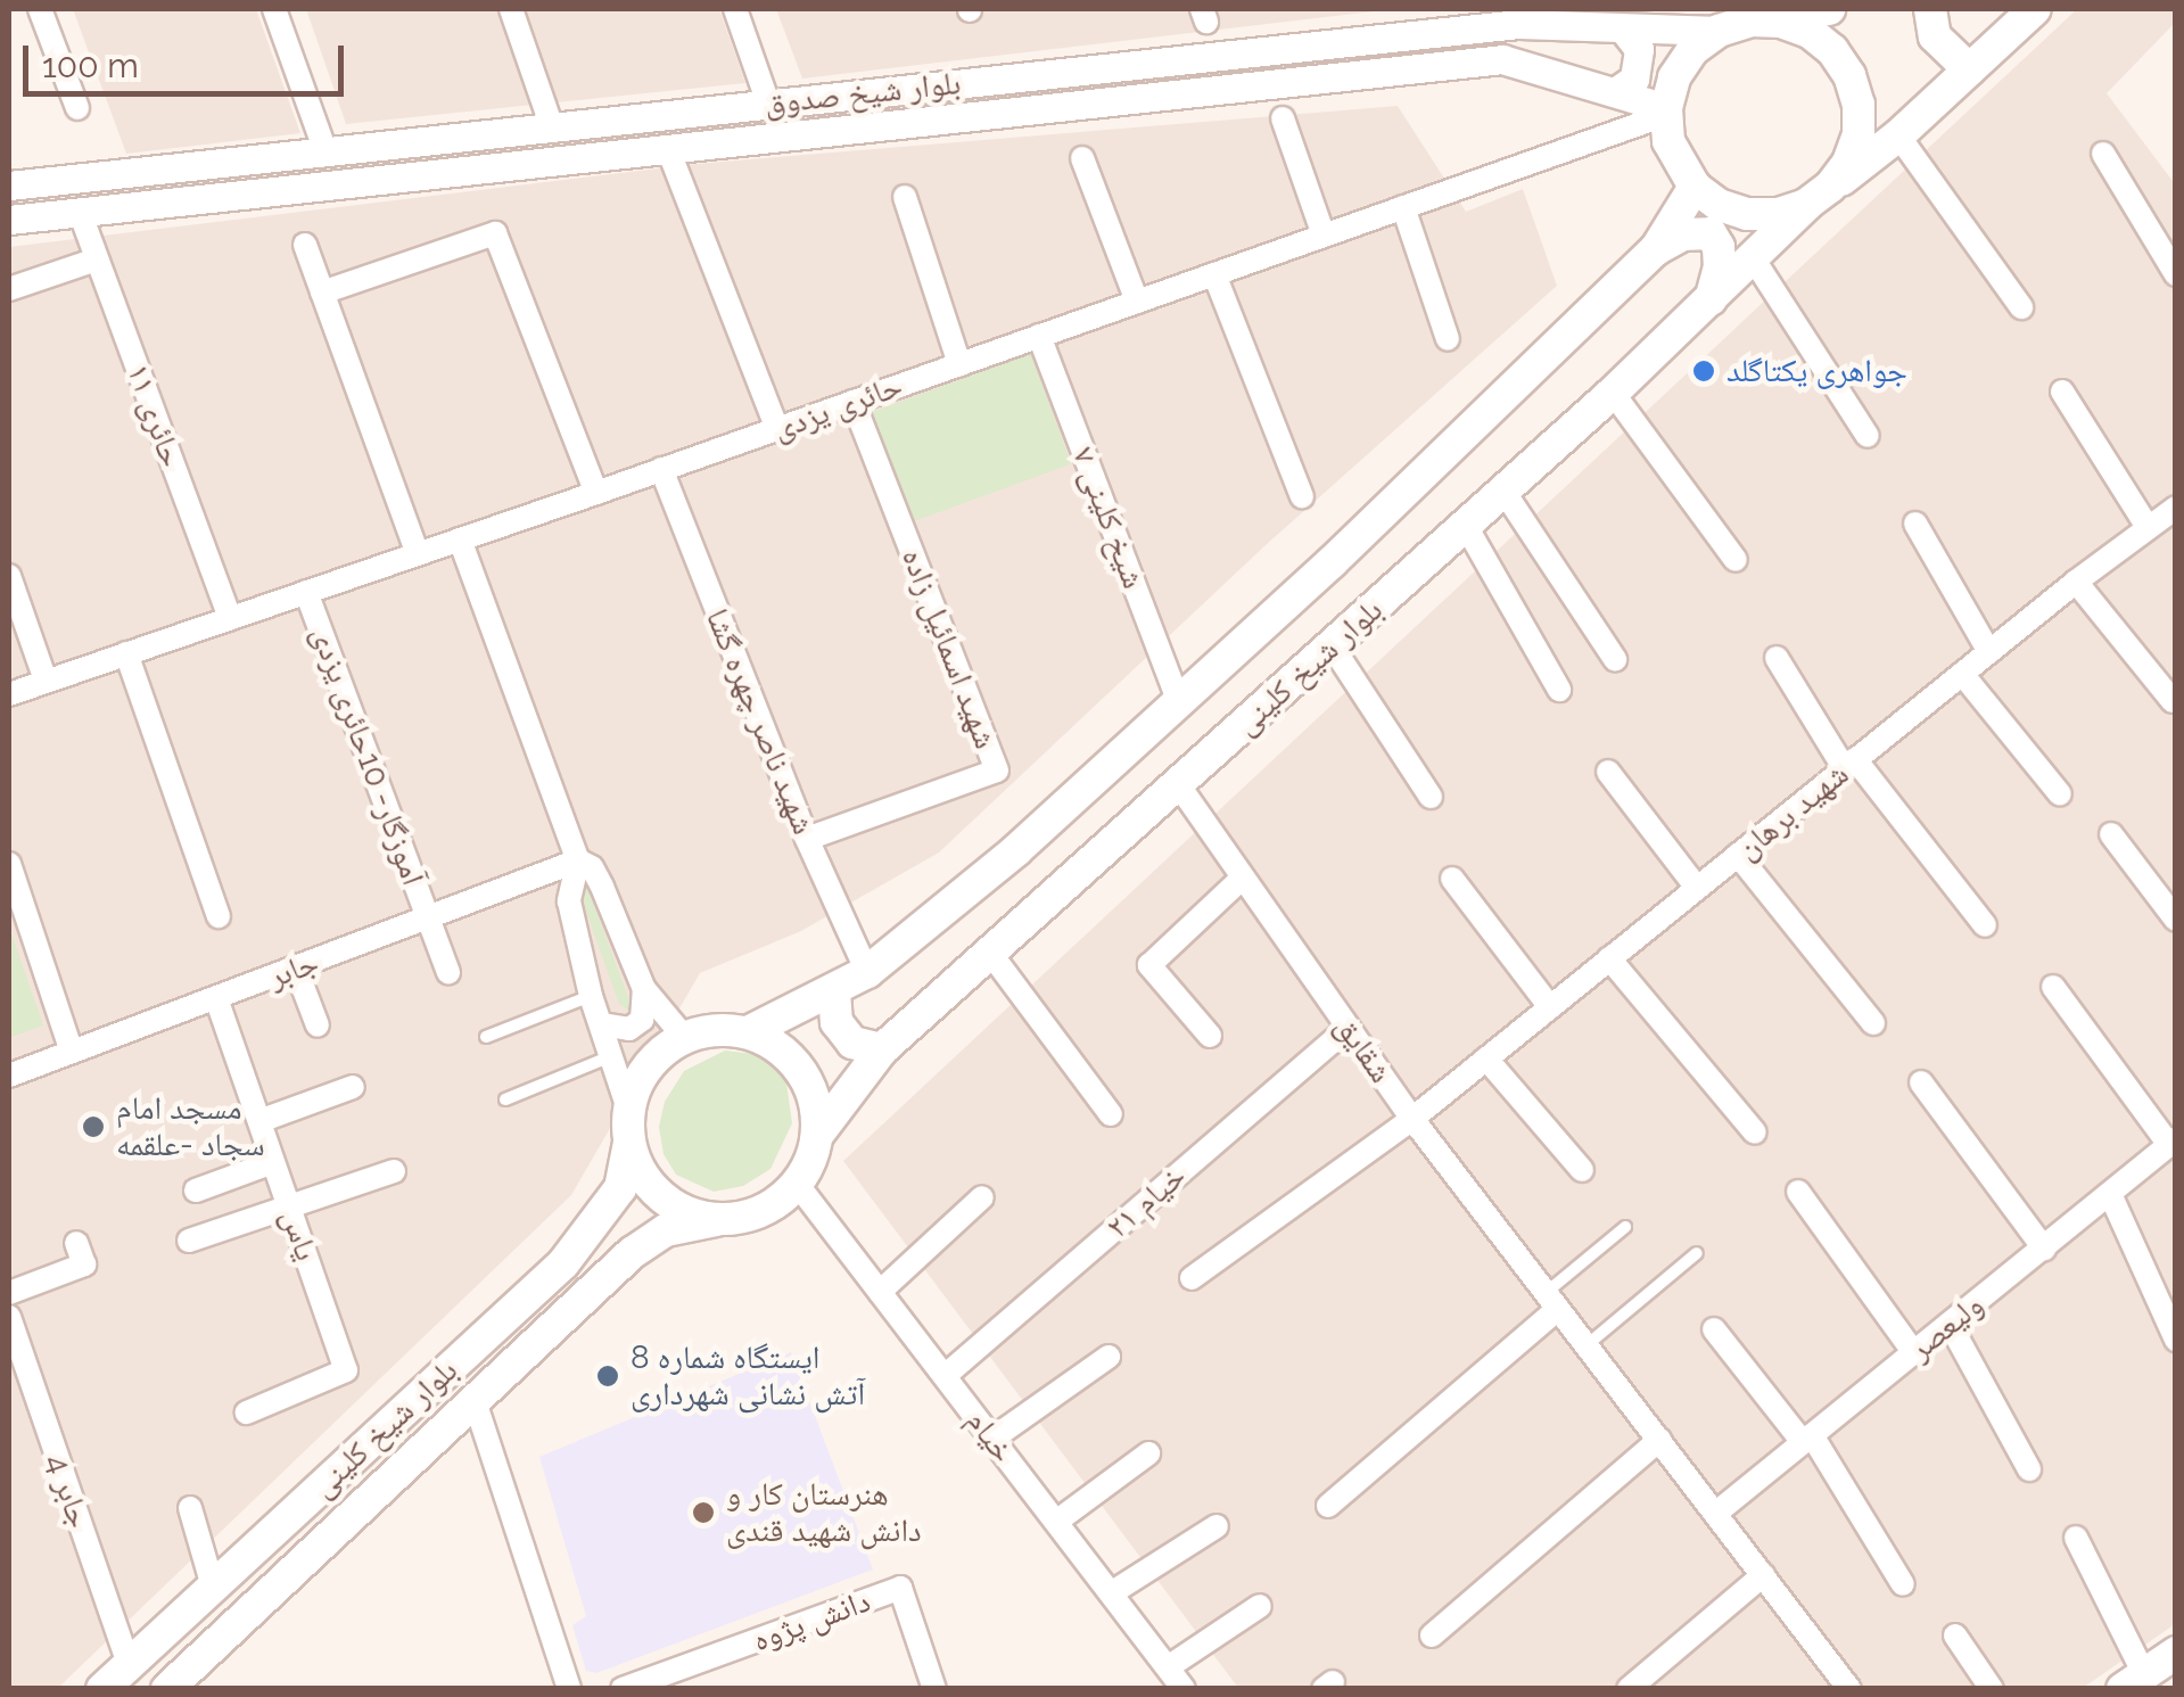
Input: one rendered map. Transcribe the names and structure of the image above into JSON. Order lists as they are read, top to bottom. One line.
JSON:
{"streets":{"main road":["بلوار شیخ کلینی"],"street":["بلوار شیخ صدوق","حائری یزدی","حائری ۱۱","شیخ کلینی ۷","شهید اسمائیل زاده","شهید ناصر چهره گشا","آموزگار- 10حائری یزدی","شهید برهان","جابر","شقایق","خیام ۲۱","یاس","ولیعصر","خیام","جابر 4","دانش پژوه"]},"crossings":[["بلوار شیخ صدوق","حائری یزدی"],["بلوار شیخ صدوق","حائری ۱۱"],["بلوار شیخ صدوق","بلوار شیخ کلینی"],["حائری یزدی","حائری ۱۱"],["حائری یزدی","شیخ کلینی ۷"],["حائری یزدی","شهید اسمائیل زاده"],["حائری یزدی","بلوار شیخ کلینی"],["حائری یزدی","شهید ناصر چهره گشا"],["حائری یزدی","آموزگار- 10حائری یزدی"],["شیخ کلینی ۷","بلوار شیخ کلینی"],["شهید اسمائیل زاده","شهید ناصر چهره گشا"],["بلوار شیخ کلینی","شهید ناصر چهره گشا"],["بلوار شیخ کلینی","شقایق"],["بلوار شیخ کلینی","خیام"],["بلوار شیخ کلینی","جابر 4"],["آموزگار- 10حائری یزدی","جابر"],["شهید برهان","شقایق"],["جابر","یاس"],["شقایق","خیام ۲۱"],["شقایق","ولیعصر"],["خیام ۲۱","خیام"]],"places":["جواهری یکتاگلد","مسجد امام سجاد -علقمه","ایستگاه شماره 8 آتش نشانی شهرداری","هنرستان کار و دانش شهید قندی"],"scale_bar":"100 m"}
